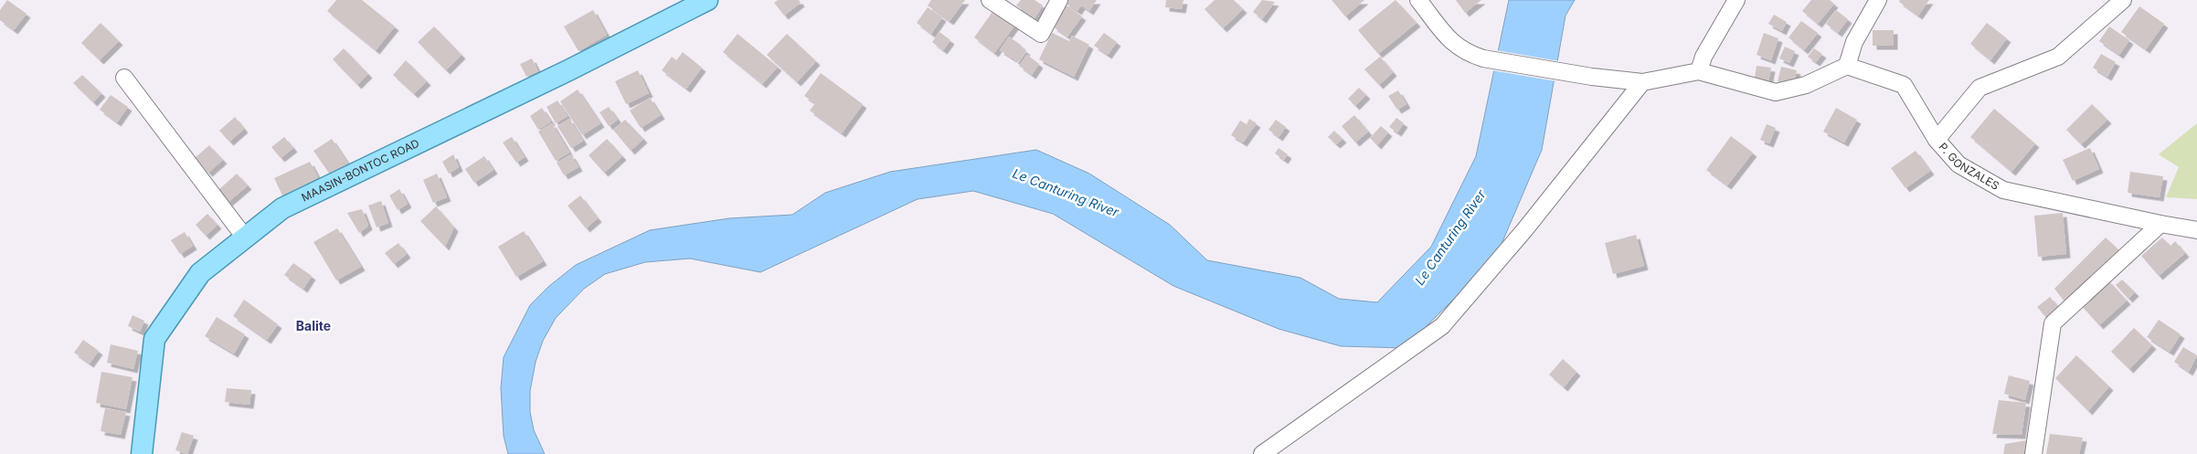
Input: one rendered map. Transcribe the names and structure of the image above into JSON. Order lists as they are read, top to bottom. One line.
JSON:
{"streets":{"main road":["MAASIN-BONTOC ROAD"],"street":["P. GONZALES"]},"districts":["Balite"],"water":["Le Canturing River"]}
